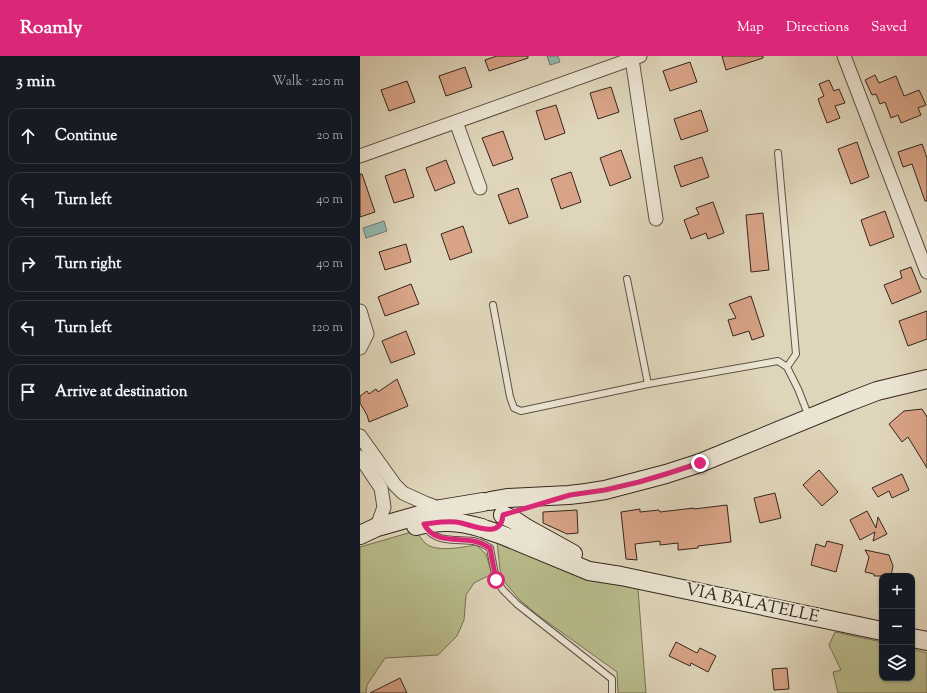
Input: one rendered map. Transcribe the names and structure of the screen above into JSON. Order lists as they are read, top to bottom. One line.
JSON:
{"streets":{"main road":["VIA BALATELLE"]},"page":{"header":"Roamly","nav":["Map","Directions","Saved"],"heading":["3 min","Walk · 220 m"],"list":[["Continue","20 m"],["Turn left","40 m"],["Turn right","40 m"],["Turn left","120 m"],"Arrive at destination"],"map_buttons":["+","−"]}}
